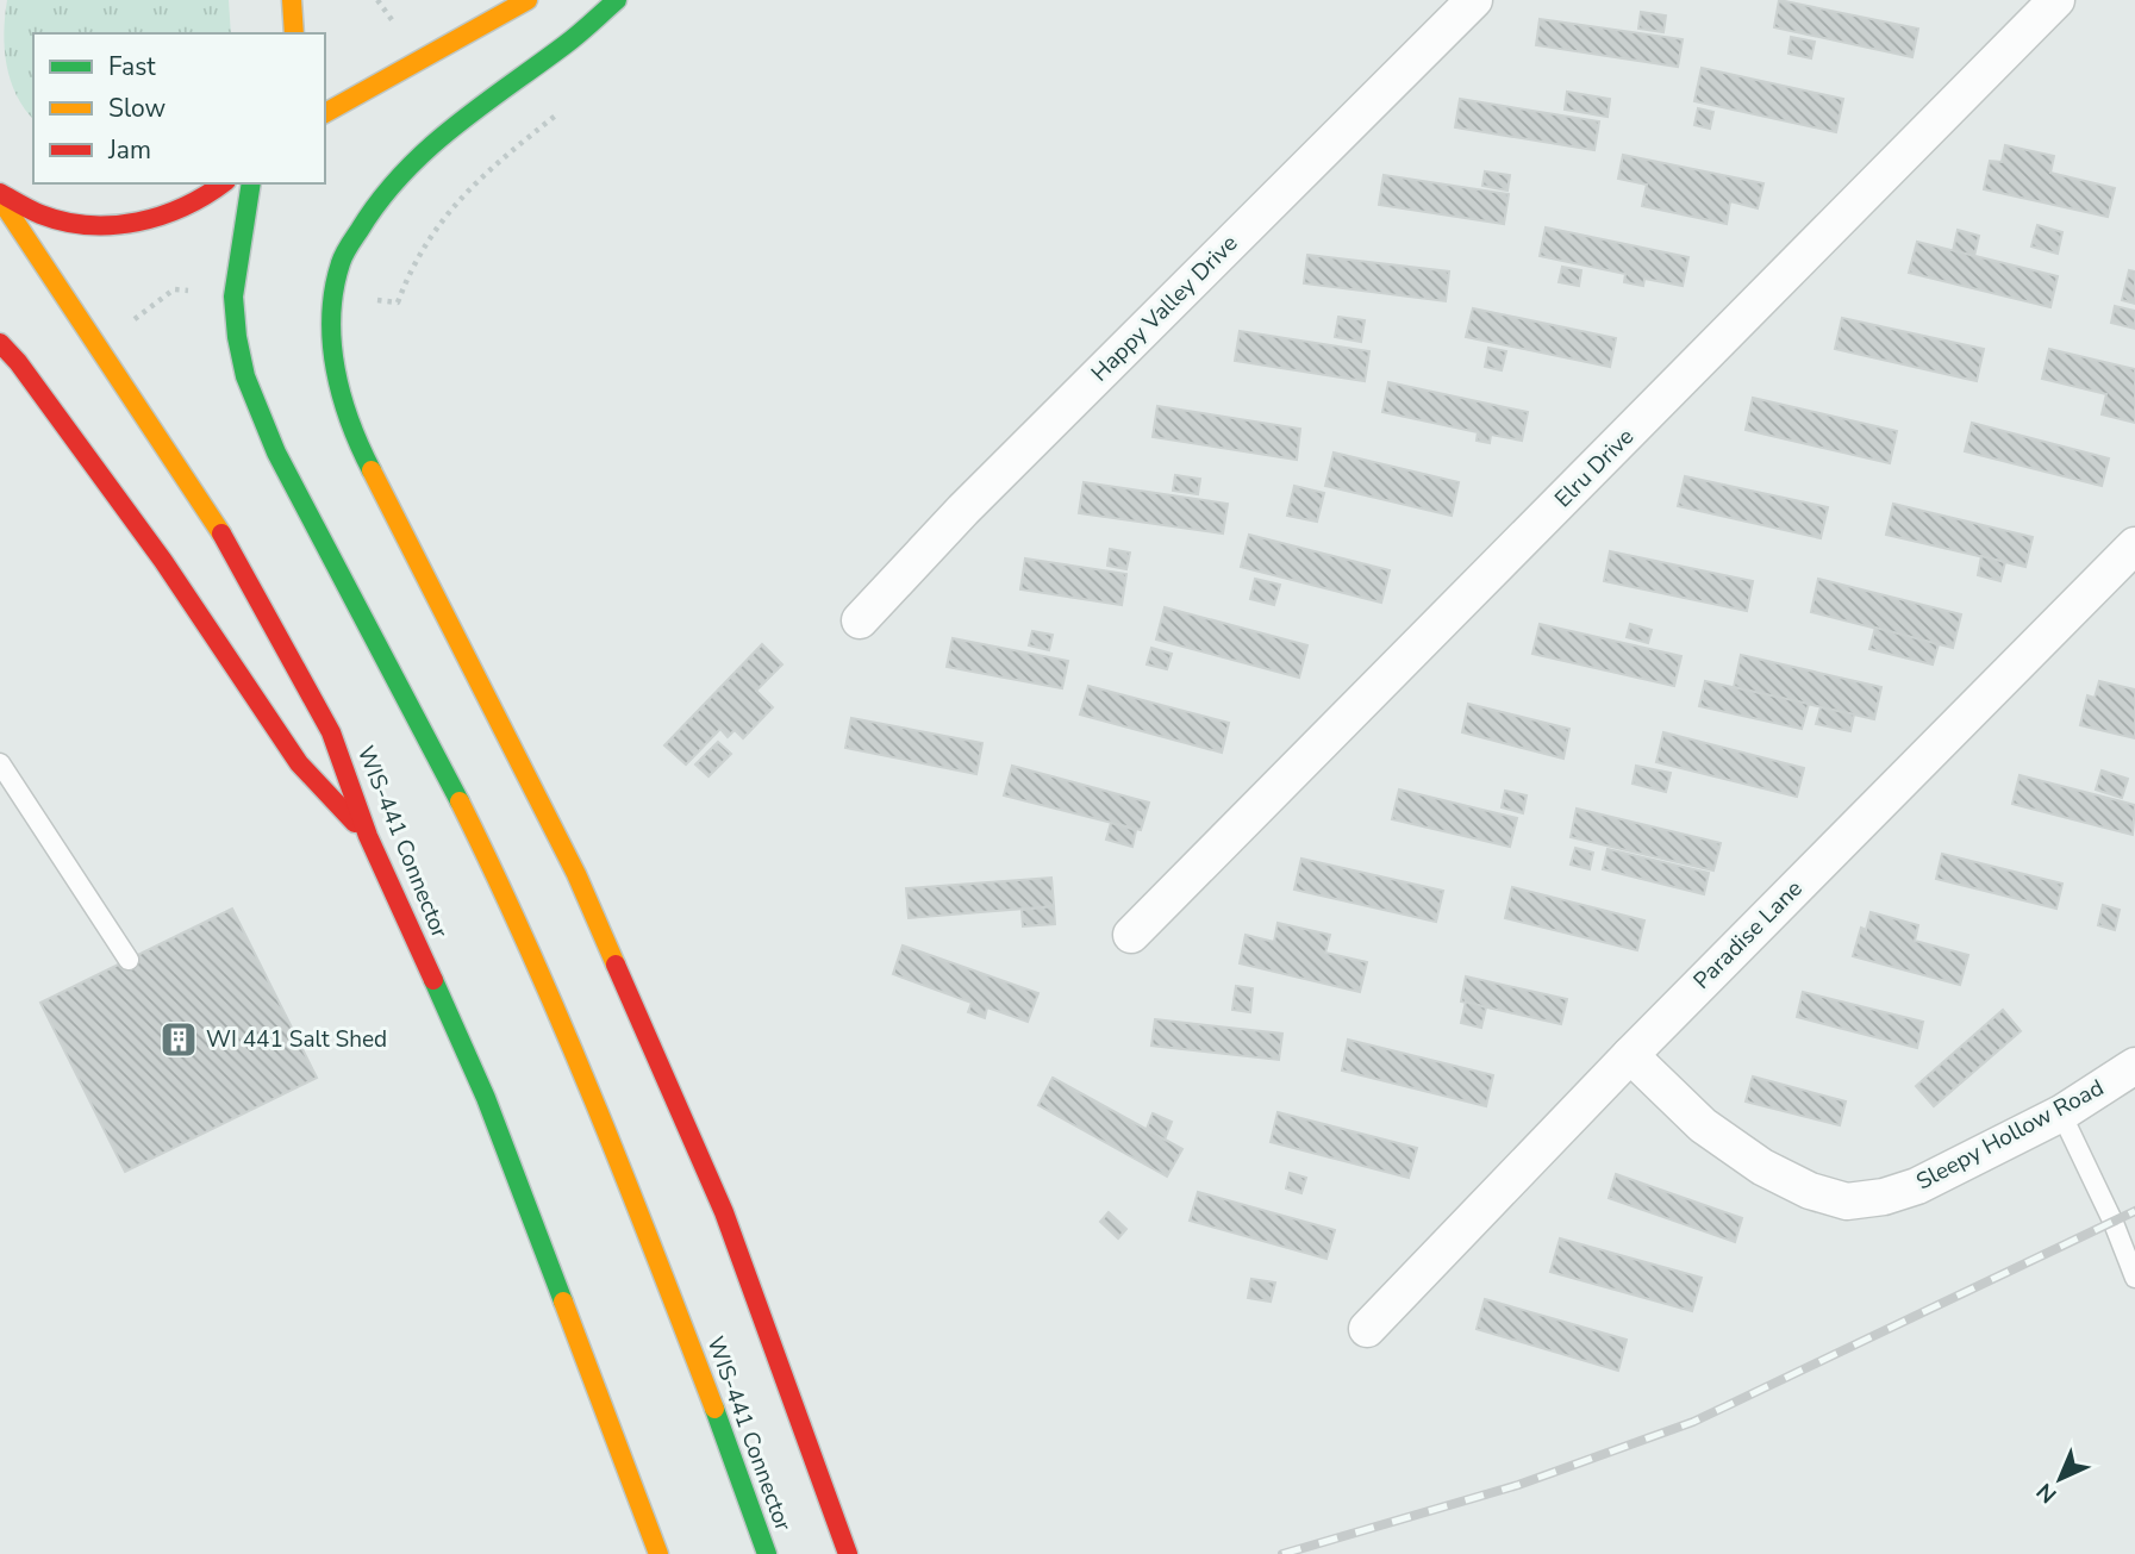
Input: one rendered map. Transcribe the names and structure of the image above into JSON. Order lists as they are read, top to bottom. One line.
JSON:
{"streets":{"main road":["WIS-441 Connector"],"street":["Happy Valley Drive","Elru Drive","Paradise Lane","Sleepy Hollow Road"]},"crossings":[["Paradise Lane","Sleepy Hollow Road"]],"places":{"building":["WI 441 Salt Shed"]},"legend":["Fast","Slow","Jam"],"north":"bottom left"}
